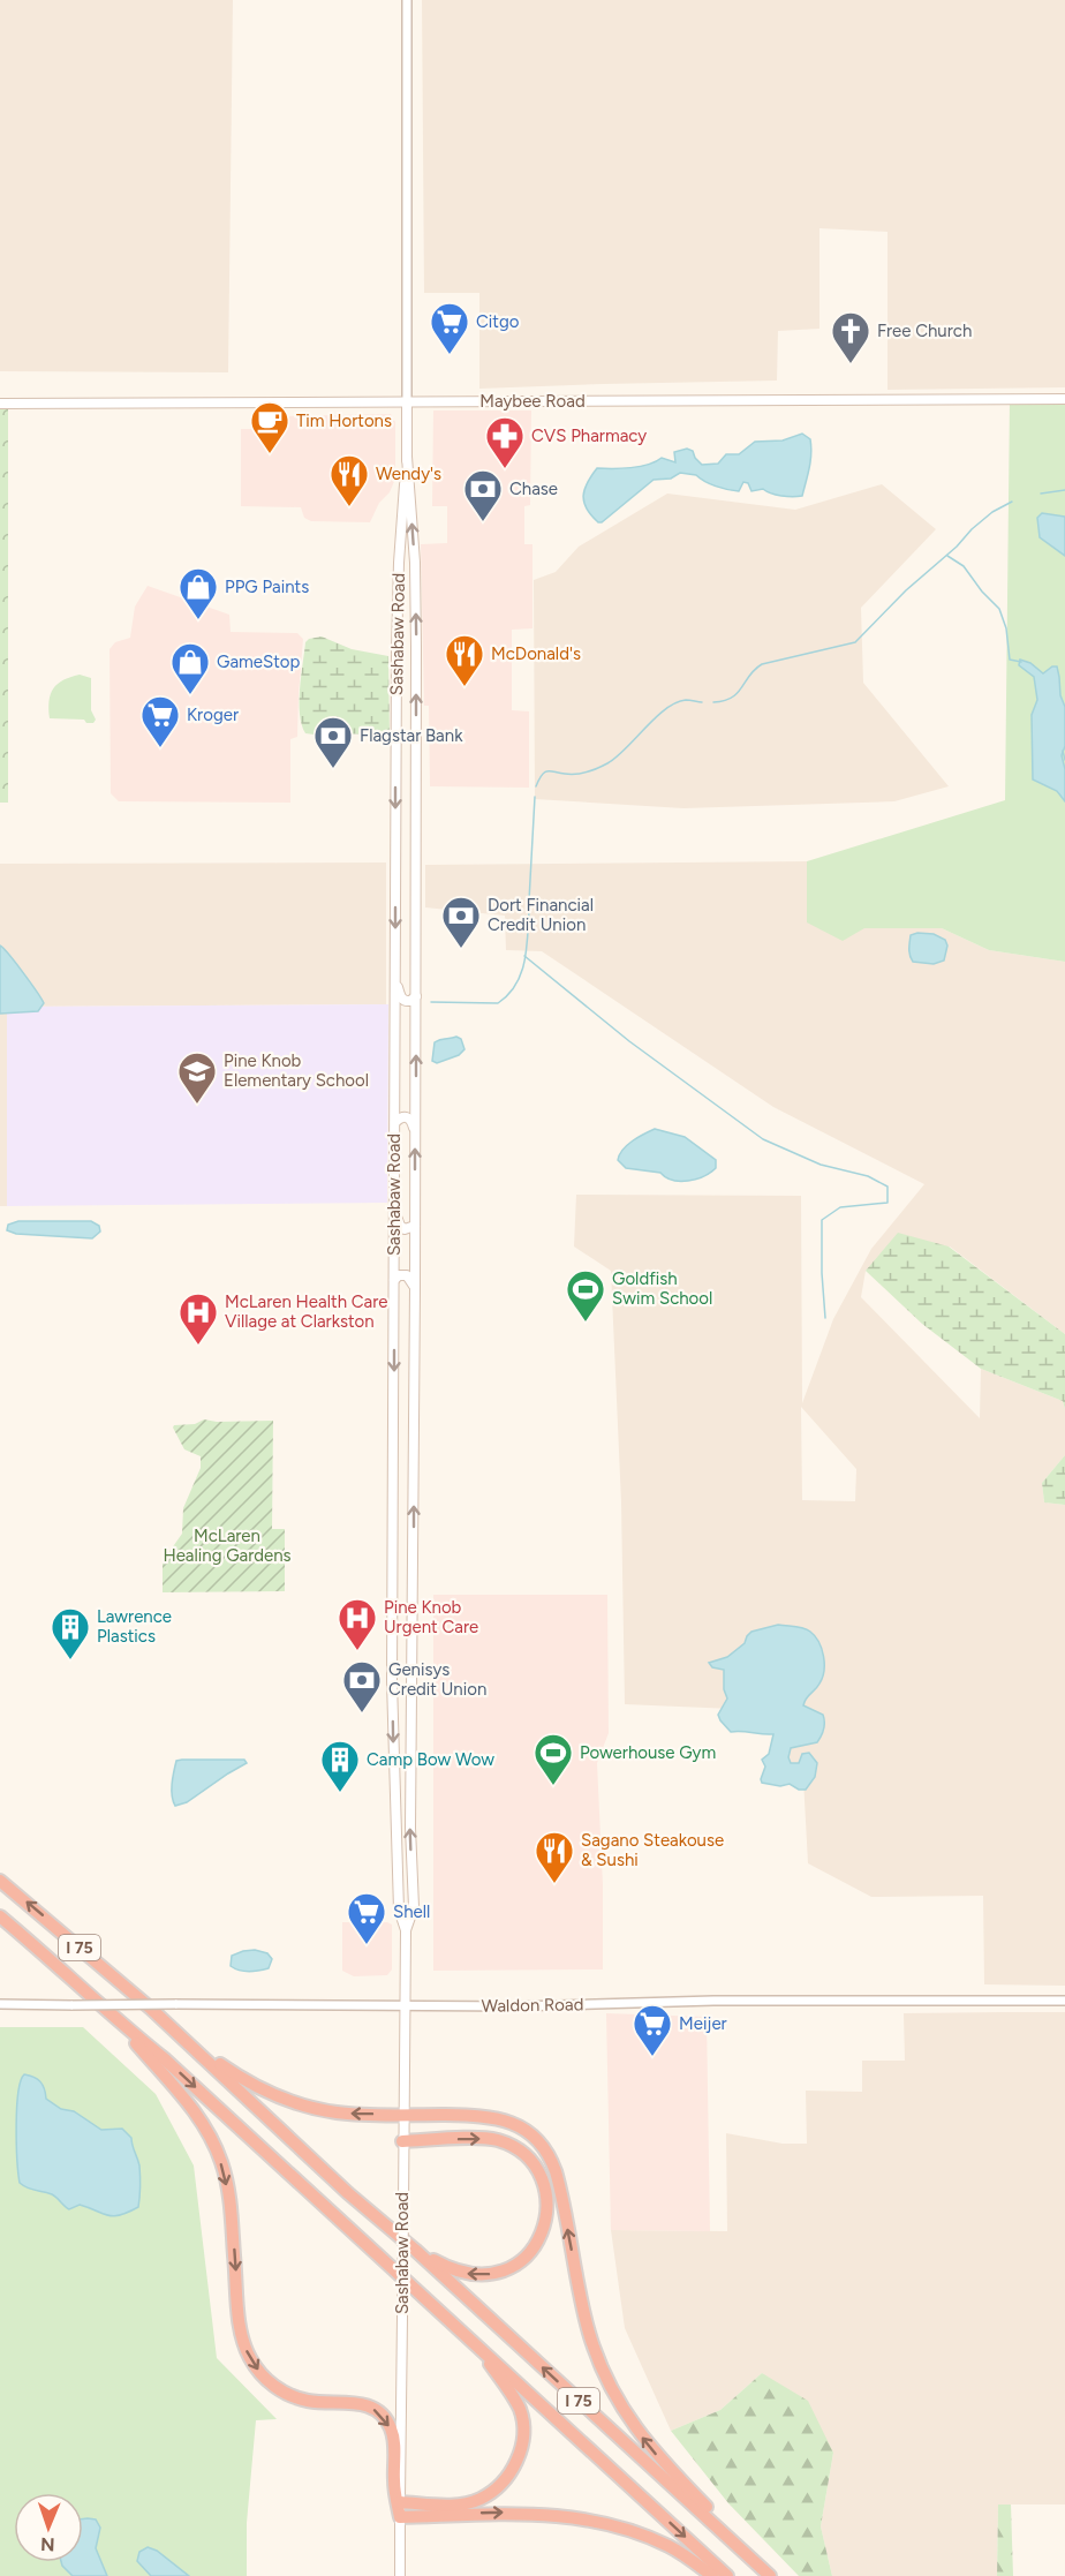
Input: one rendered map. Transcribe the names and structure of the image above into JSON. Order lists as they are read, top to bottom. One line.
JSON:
{"streets":{"highway":["I 75"],"main road":["Maybee Road","Sashabaw Road"],"street":["Waldon Road"]},"crossings":[["Maybee Road","Sashabaw Road"],["Sashabaw Road","Waldon Road"]],"parks":["McLaren Healing Gardens"],"places":{"supermarket":["Citgo","Kroger","Shell","Meijer"],"church":["Free Church"],"cafe":["Tim Hortons"],"pharmacy":["CVS Pharmacy"],"restaurant":["Wendy's","McDonald's","Sagano Steakouse & Sushi"],"bank":["Chase","Flagstar Bank","Dort Financial Credit Union","Genisys Credit Union"],"shop":["PPG Paints","GameStop"],"school or university":["Pine Knob Elementary School"],"sports":["Goldfish Swim School","Powerhouse Gym"],"hospital":["McLaren Health Care Village at Clarkston","Pine Knob Urgent Care"],"building":["Lawrence Plastics","Camp Bow Wow"]},"north":"bottom"}
